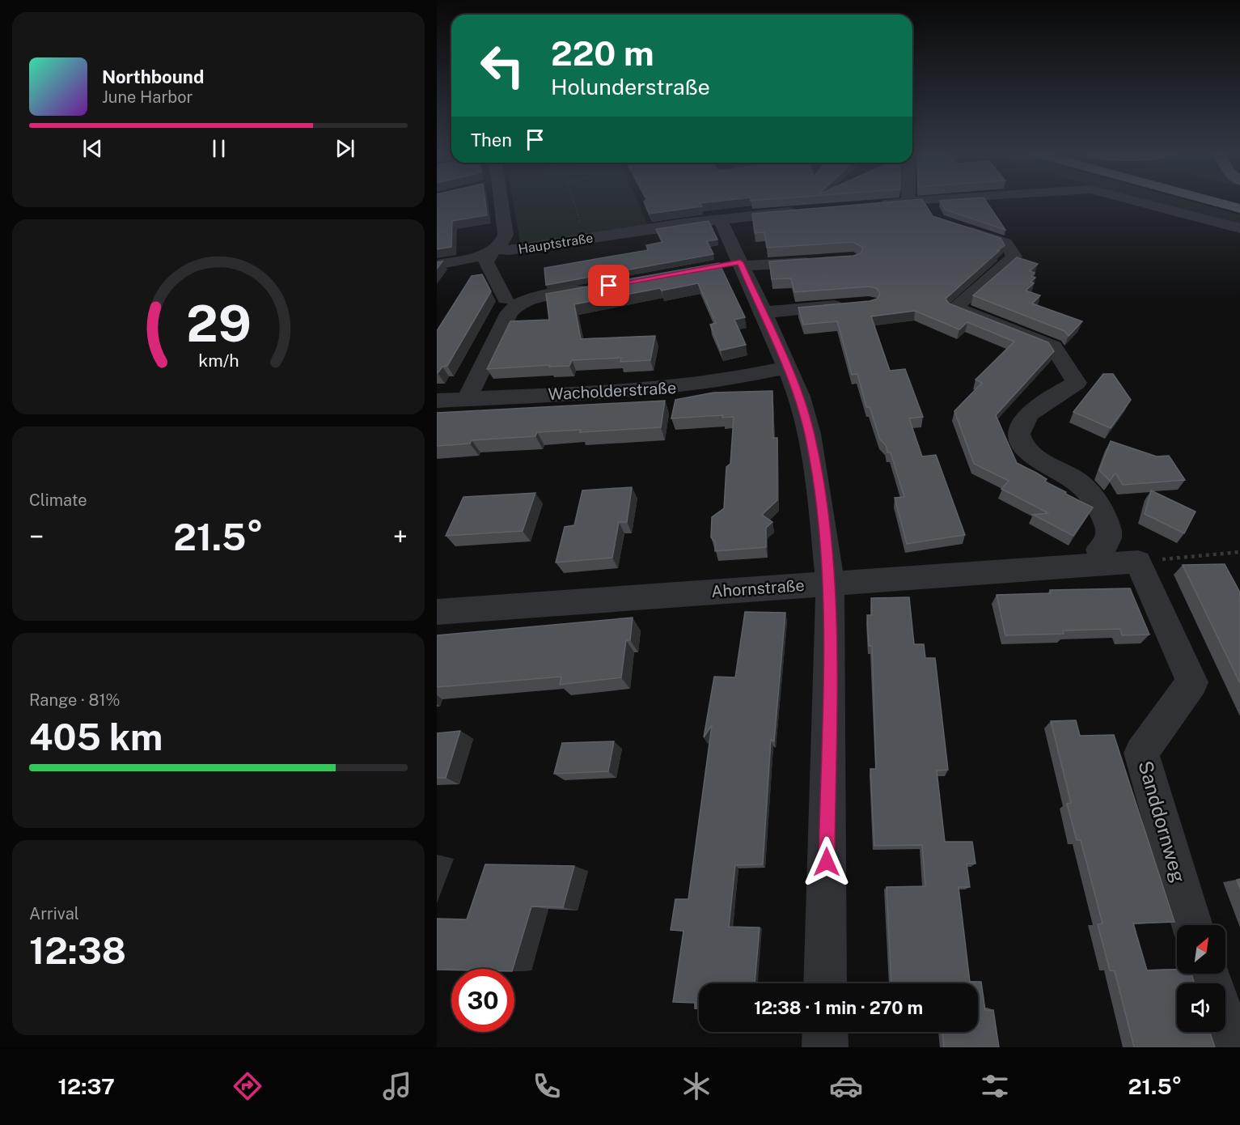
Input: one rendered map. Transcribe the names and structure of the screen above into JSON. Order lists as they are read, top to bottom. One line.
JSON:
{"streets":{"street":["Hauptstraße","Wacholderstraße","Ahornstraße","Sanddornweg"]},"crossings":[["Ahornstraße","Sanddornweg"]],"north":"top right","page":{"turn":["220 m","Holunderstraße"],"song":["Northbound","June Harbor"],"then":"Then","tile":["Climate",["Range · 81%","405 km"],["Arrival","12:38"]],"heat":["−","21.5°","+"],"limit":"30","trip":"12:38 · 1 min · 270 m","tabs":["12:37","21.5°"],"gauge":["29","km/h"]}}
